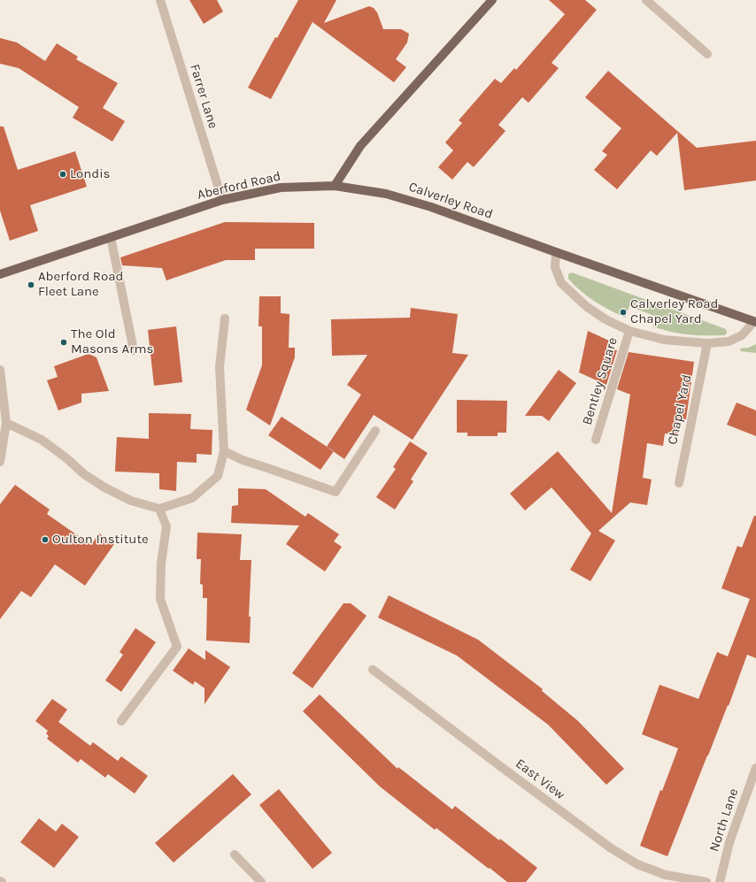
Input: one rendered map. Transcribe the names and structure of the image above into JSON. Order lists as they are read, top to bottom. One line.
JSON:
{"streets":{"main road":["Aberford Road","Calverley Road"],"street":["Farrer Lane","Bentley Square","Chapel Yard","East View","North Lane"]},"crossings":[["Farrer Lane","Aberford Road"],["Aberford Road","Calverley Road"],["Calverley Road","Bentley Square"],["Calverley Road","Chapel Yard"]],"places":["Londis","Aberford Road Fleet Lane","Calverley Road Chapel Yard","The Old Masons Arms","Oulton Institute"]}
